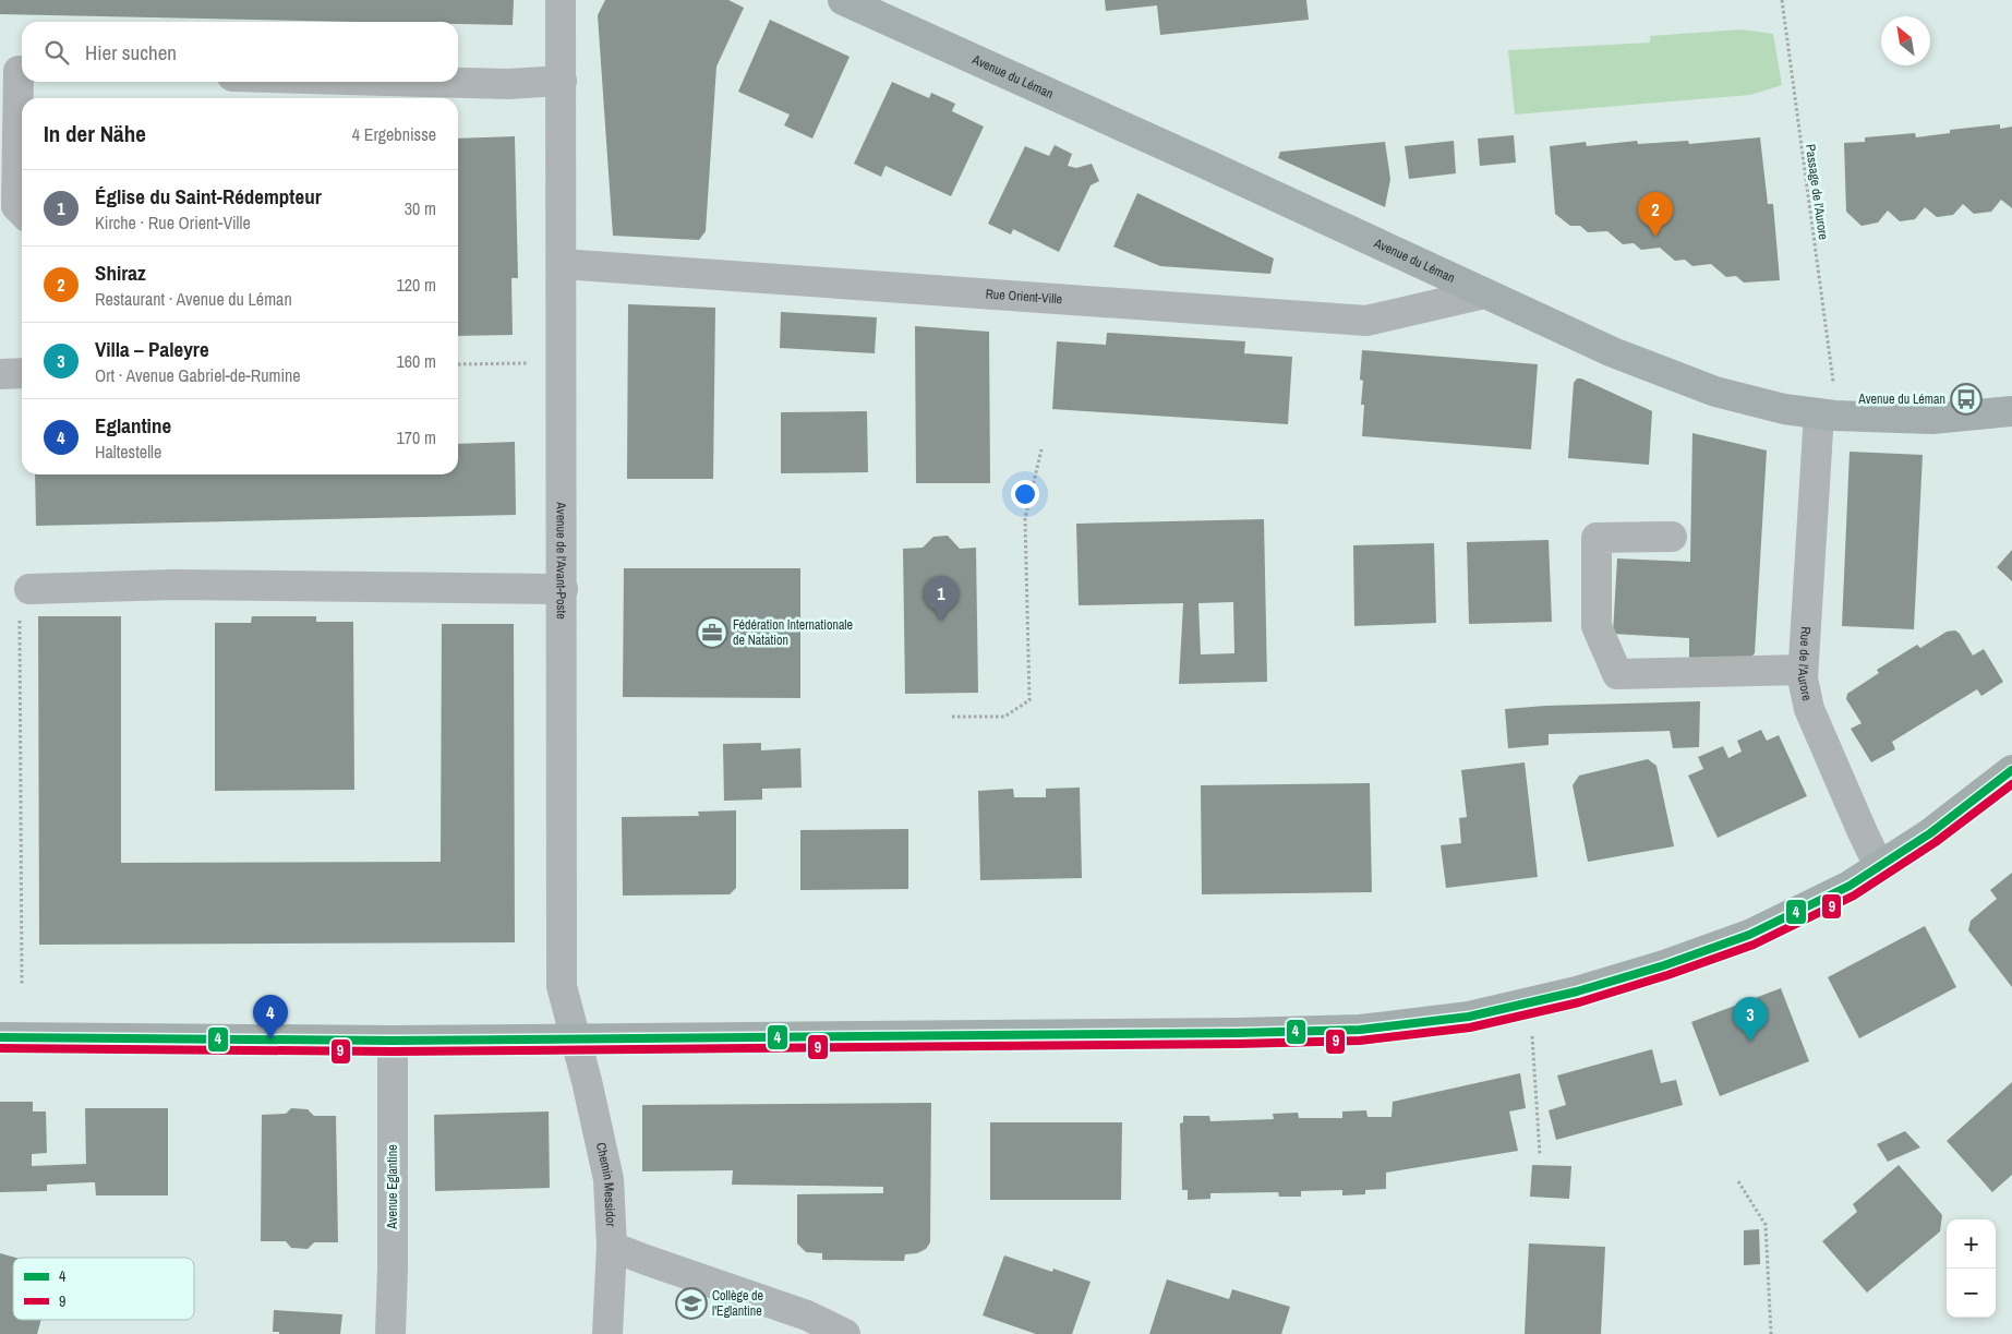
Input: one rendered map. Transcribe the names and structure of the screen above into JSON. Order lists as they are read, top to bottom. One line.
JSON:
{"streets":{"main road":["Avenue du Léman"],"street":["Rue Orient-Ville","Avenue de l'Avant-Poste","Rue de l'Aurore","Chemin Messidor","Avenue Eglantine"],"path":["Passage de l'Aurore"]},"crossings":[["Avenue du Léman","Rue Orient-Ville"],["Avenue du Léman","Rue de l'Aurore"],["Rue Orient-Ville","Avenue de l'Avant-Poste"],["Avenue de l'Avant-Poste","Chemin Messidor"]],"places":{"bus stop":["Avenue du Léman"],"office":["Fédération Internationale de Natation"],"school or university":["Collège de l'Eglantine"]},"lines":["transit line 4","transit line 9"],"legend":["4","9"],"north":"top left","page":{"search":"Hier suchen","heading":["In der Nähe","4 Ergebnisse"],"list":[{"mark":"1","name":"Église du Saint-Rédempteur","note":"Kirche · Rue Orient-Ville","value":"30 m"},{"mark":"2","name":"Shiraz","note":"Restaurant · Avenue du Léman","value":"120 m"},{"mark":"3","name":"Villa – Paleyre","note":"Ort · Avenue Gabriel-de-Rumine","value":"160 m"},{"mark":"4","name":"Eglantine","note":"Haltestelle","value":"170 m"}],"pins":["2","1","4","3"],"map_buttons":["+","−"]}}
